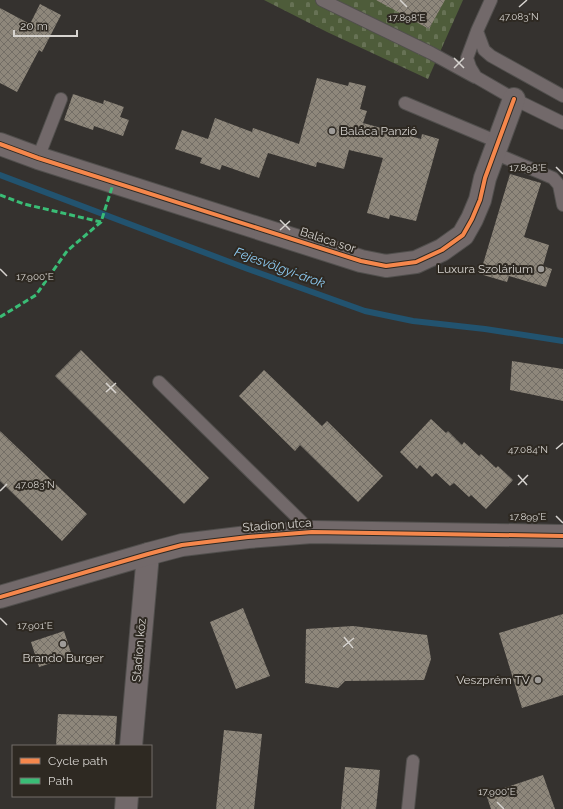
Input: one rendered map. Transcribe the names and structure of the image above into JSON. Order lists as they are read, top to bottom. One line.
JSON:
{"streets":{"street":["Baláca sor","Stadion utca","Stadion köz"]},"crossings":[["Stadion utca","Stadion köz"]],"water":["Fejesvölgyi-árok"],"places":["Baláca Panzió","Luxura Szolárium","Brando Burger","Veszprém TV"],"legend":["Cycle path","Path"],"scale_bar":"20 m","coordinates":["47.083°N","17.898°E","17.900°E","47.084°N","17.899°E","17.901°E"]}
